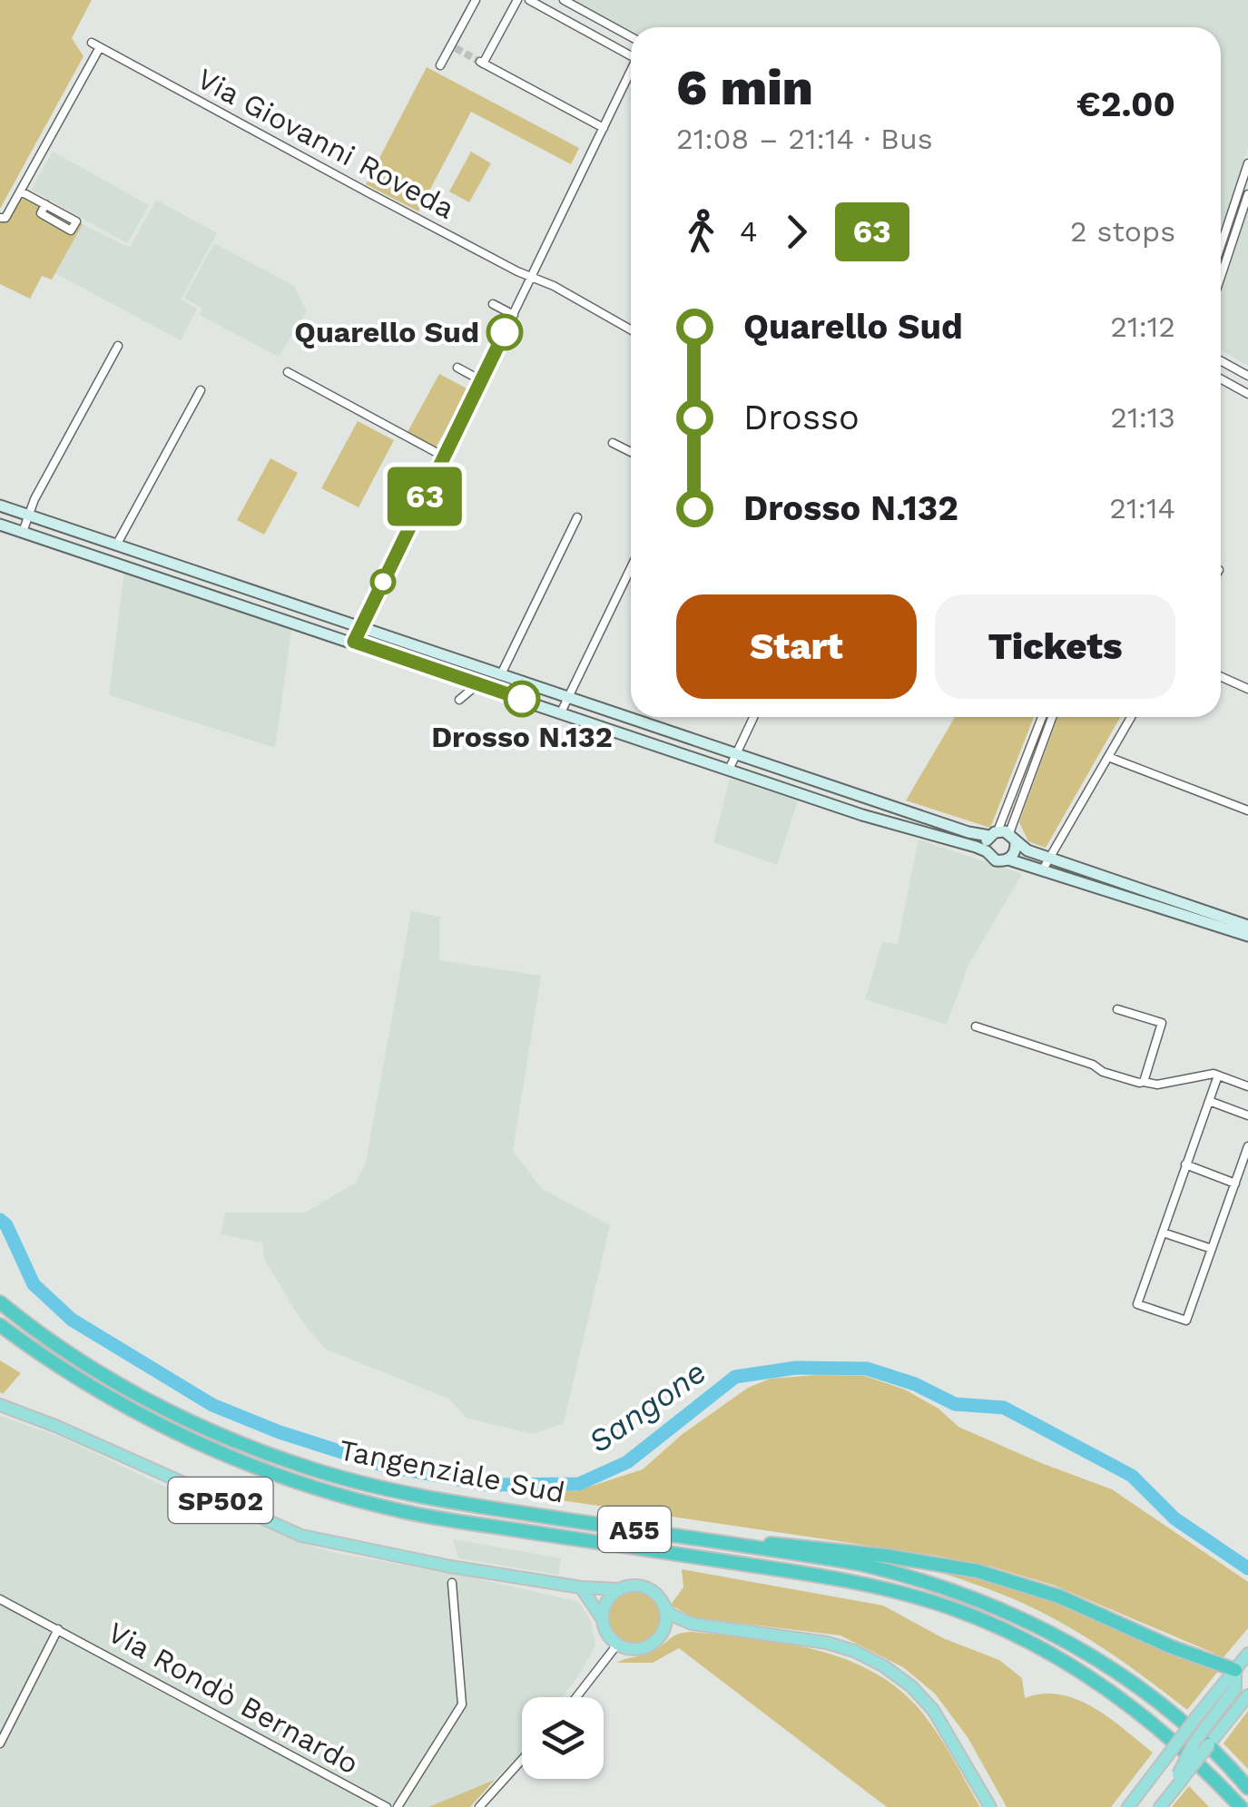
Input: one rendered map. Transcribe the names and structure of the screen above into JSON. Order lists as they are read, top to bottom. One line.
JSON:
{"streets":{"highway":["Tangenziale Sud","A55"],"main road":["SP502"],"street":["Via Giovanni Roveda","Via Rondò Bernardo"]},"water":["Sangone"],"places":["Quarello Sud","Drosso N.132"],"lines":["bus line 63"],"page":{"on_map":"63","heading":["6 min","21:08 – 21:14 · Bus","€2.00"],"legs":["4","63","2 stops"],"list":[{"name":"Quarello Sud","value":"21:12"},{"name":"Drosso","value":"21:13"},{"name":"Drosso N.132","value":"21:14"}],"buttons":["Start","Tickets"]}}
